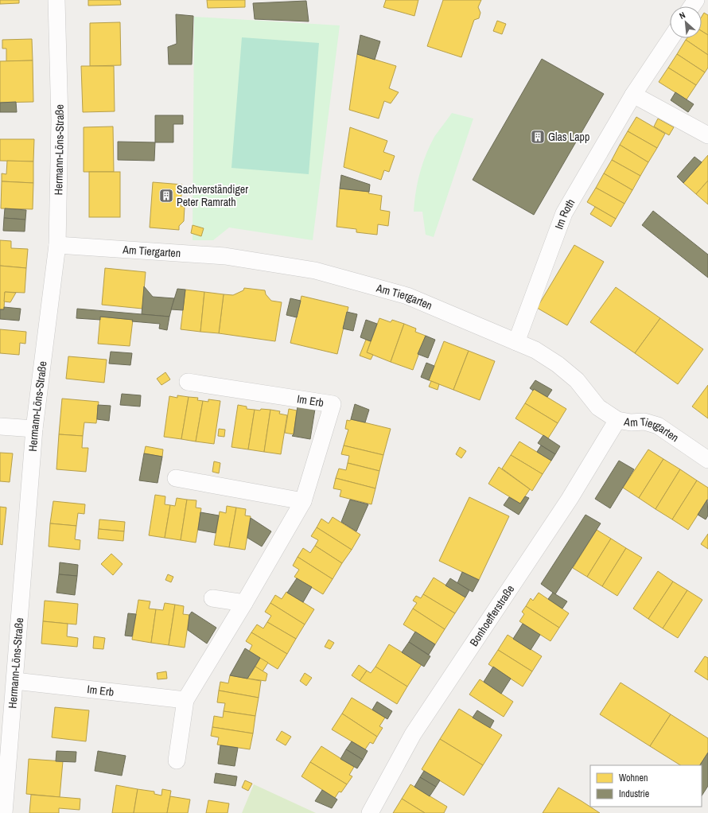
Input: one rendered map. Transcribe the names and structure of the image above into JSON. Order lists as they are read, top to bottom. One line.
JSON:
{"streets":{"street":["Hermann-Löns-Straße","Im Roth","Am Tiergarten","Im Erb","Bonhoefferstraße"]},"crossings":[["Hermann-Löns-Straße","Am Tiergarten"],["Hermann-Löns-Straße","Im Erb"],["Im Roth","Am Tiergarten"],["Am Tiergarten","Bonhoefferstraße"]],"places":{"building":["Glas Lapp","Sachverständiger Peter Ramrath"]},"legend":["Wohnen","Industrie"],"north":"top left"}
